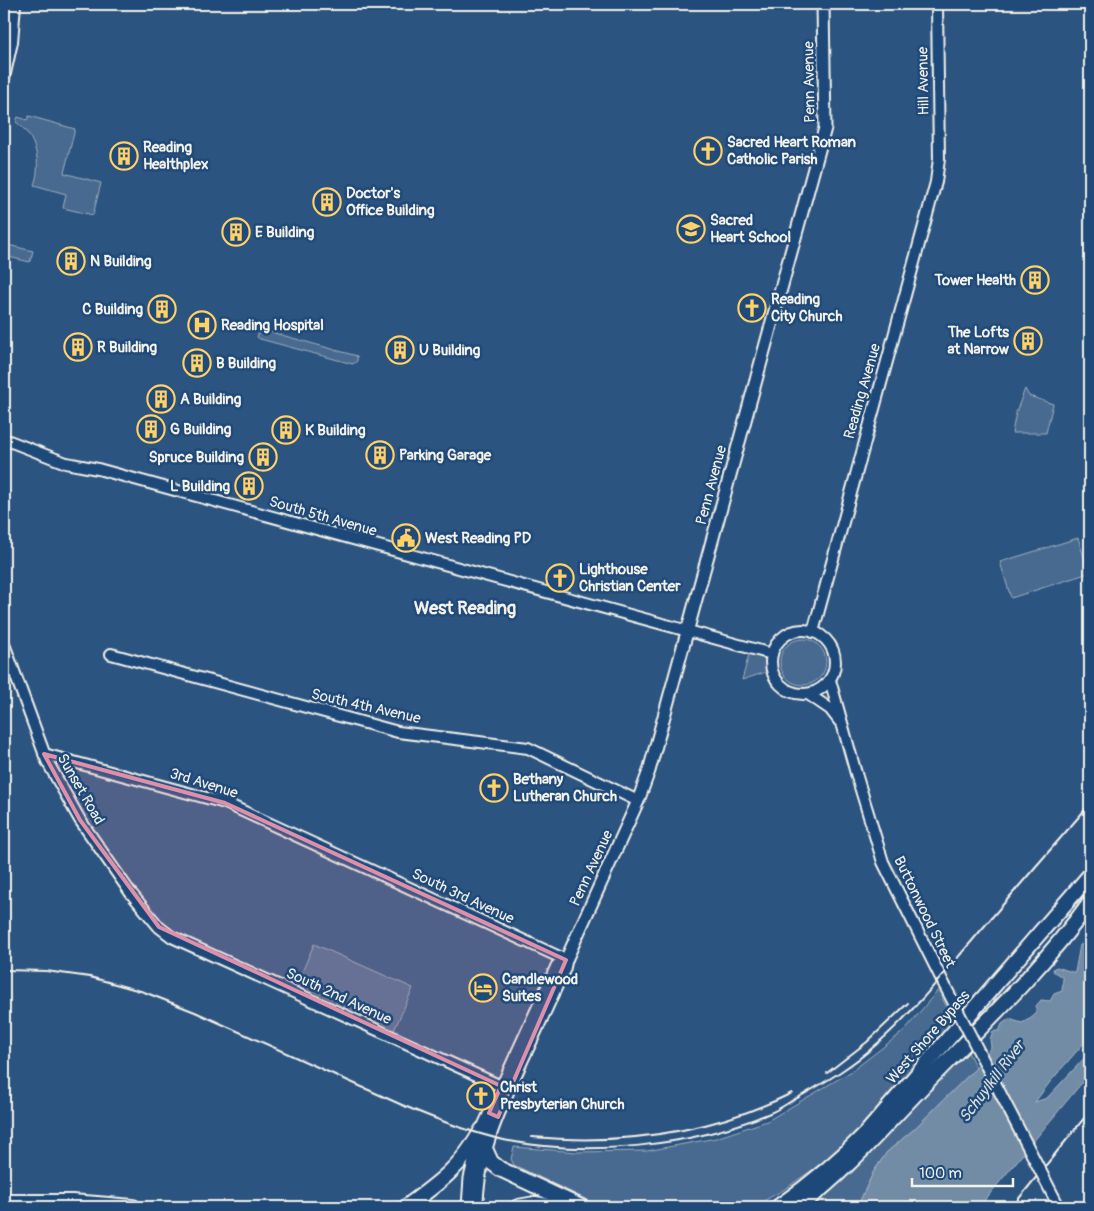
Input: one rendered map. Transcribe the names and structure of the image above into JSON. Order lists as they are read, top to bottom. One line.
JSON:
{"streets":{"highway":["West Shore Bypass"],"main road":["Penn Avenue"],"street":["Hill Avenue","Reading Avenue","South 5th Avenue","South 4th Avenue","3rd Avenue","Sunset Road","South 3rd Avenue","Buttonwood Street","South 2nd Avenue"]},"crossings":[["Hill Avenue","Reading Avenue"],["Penn Avenue","South 5th Avenue"],["Penn Avenue","South 4th Avenue"],["Penn Avenue","South 3rd Avenue"],["Penn Avenue","South 2nd Avenue"],["Reading Avenue","South 5th Avenue"],["Reading Avenue","Buttonwood Street"],["South 5th Avenue","Buttonwood Street"],["3rd Avenue","Sunset Road"],["3rd Avenue","South 3rd Avenue"],["Sunset Road","South 2nd Avenue"]],"districts":["West Reading"],"water":["Schuylkill River"],"places":{"church":["Sacred Heart Roman Catholic Parish","Reading City Church","Lighthouse Christian Center","Bethany Lutheran Church","Christ Presbyterian Church"],"building":["Reading Healthplex","Doctor's Office Building","E Building","N Building","Tower Health","C Building","The Lofts at Narrow","R Building","U Building","B Building","A Building","G Building","K Building","Parking Garage","Spruce Building","L Building"],"school or university":["Sacred Heart School"],"hospital":["Reading Hospital"],"public building":["West Reading PD"],"hotel":["Candlewood Suites"]},"scale_bar":"100 m"}
